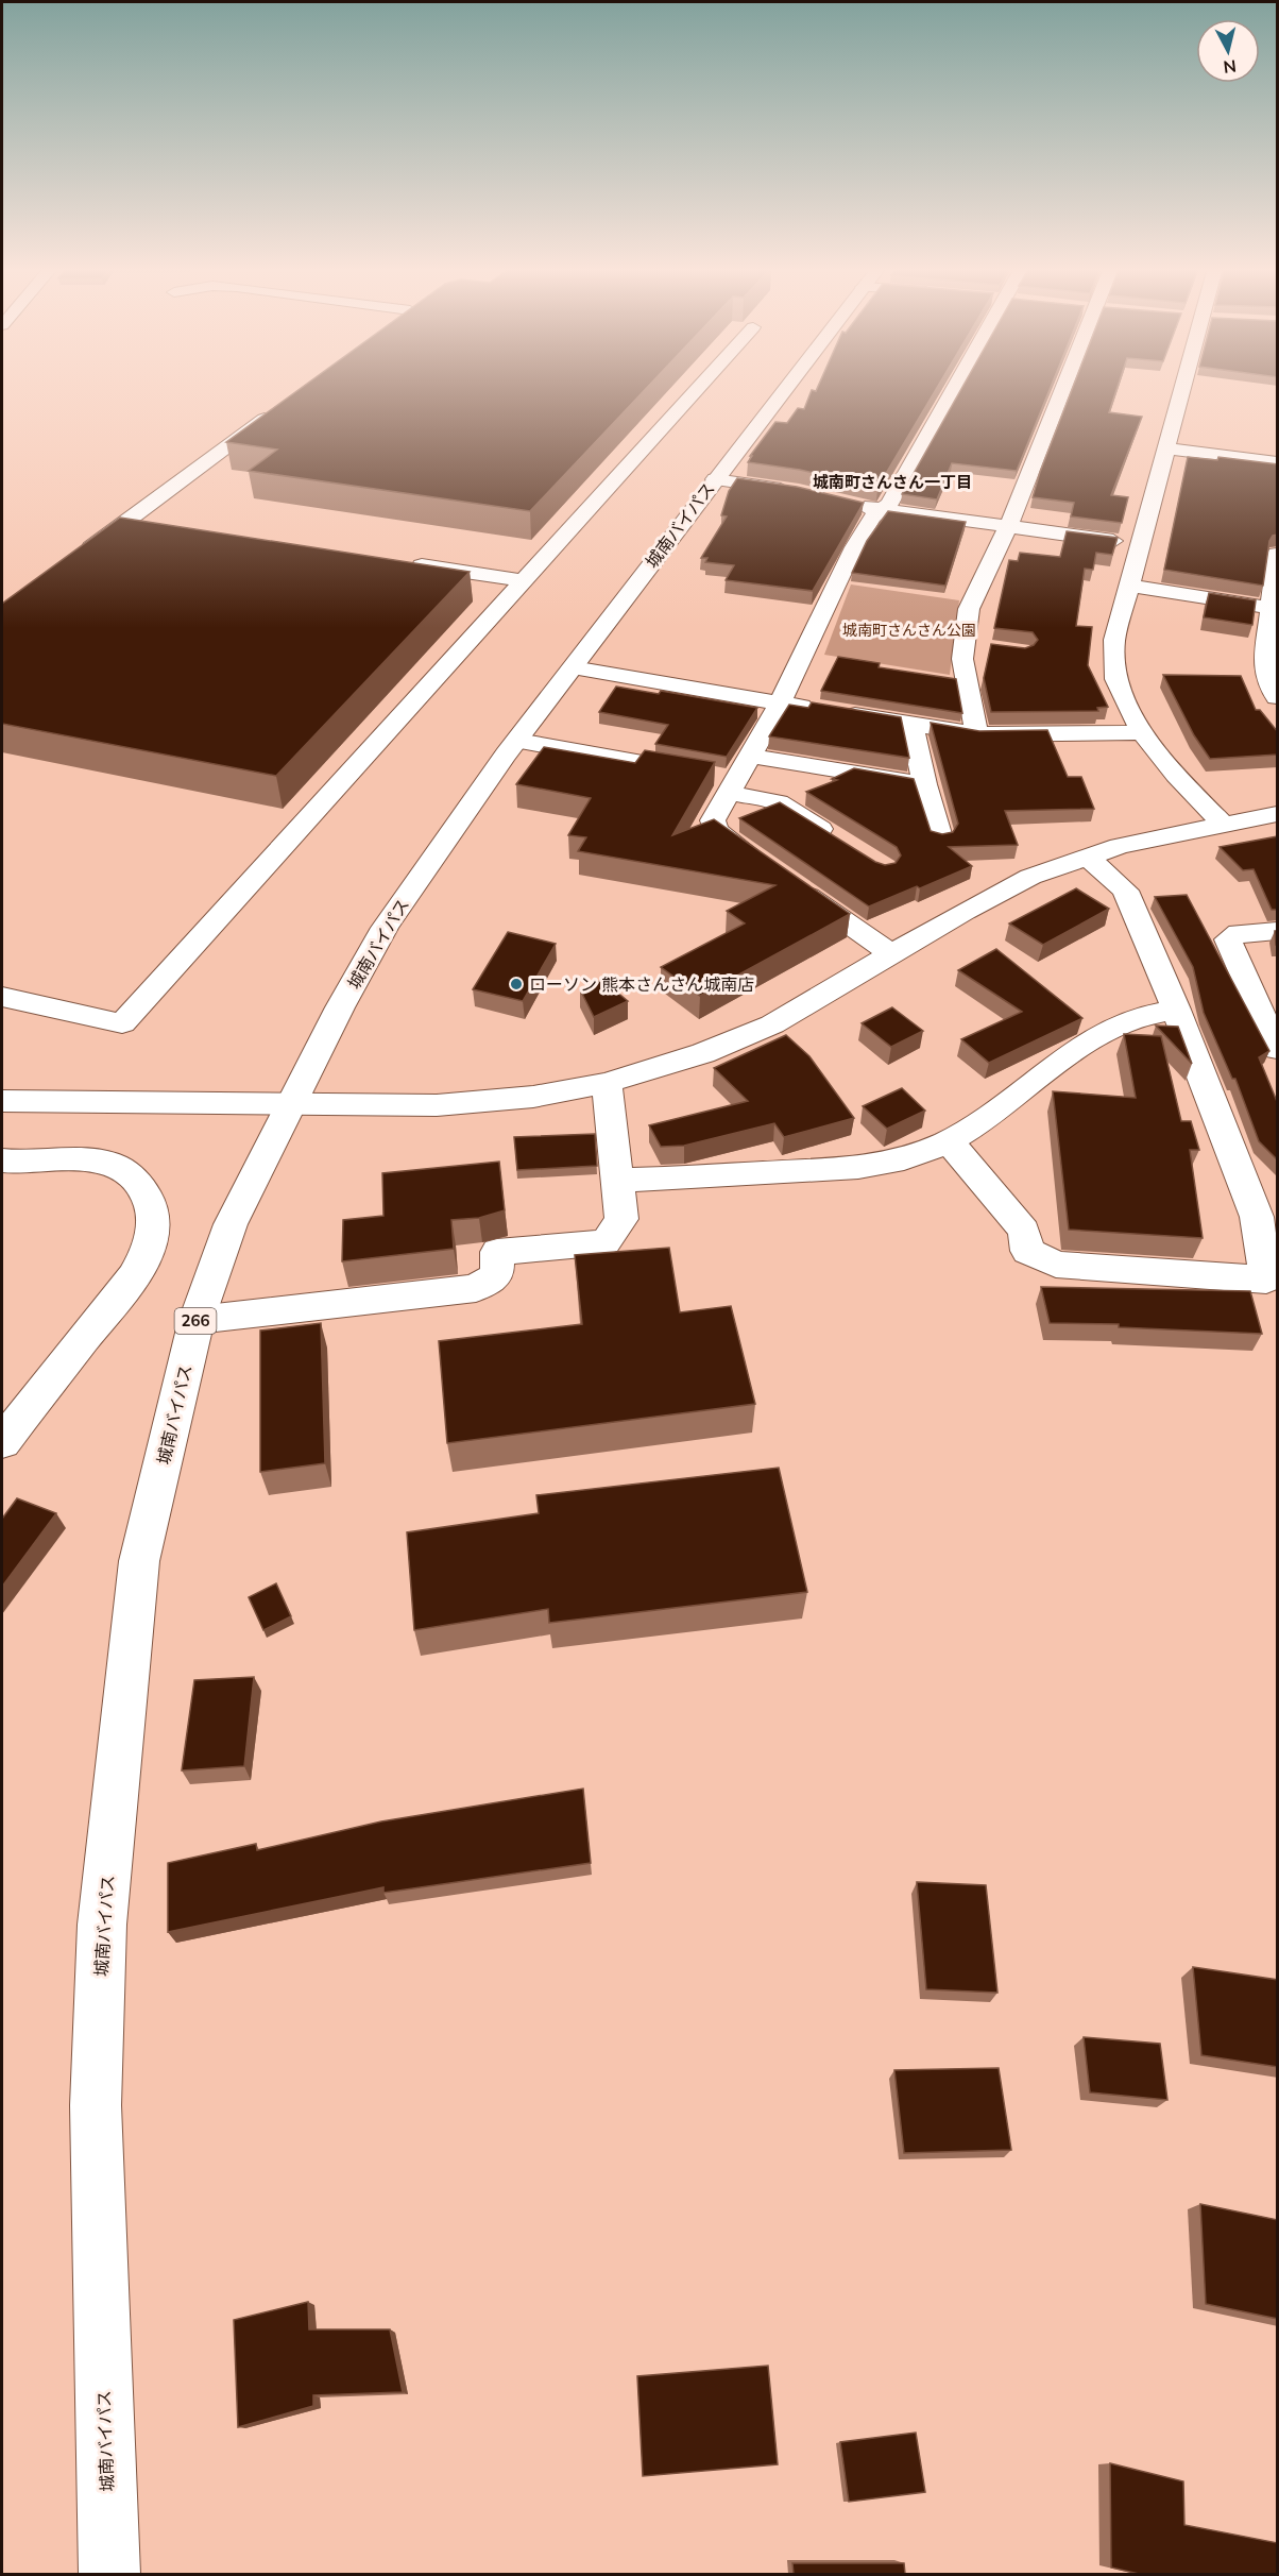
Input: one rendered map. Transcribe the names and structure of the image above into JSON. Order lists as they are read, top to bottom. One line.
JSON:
{"streets":{"main road":["城南バイパス","266"]},"districts":["城南町さんさん一丁目"],"parks":["城南町さんさん公園"],"places":["ローソン 熊本さんさん城南店"],"north":"bottom"}
